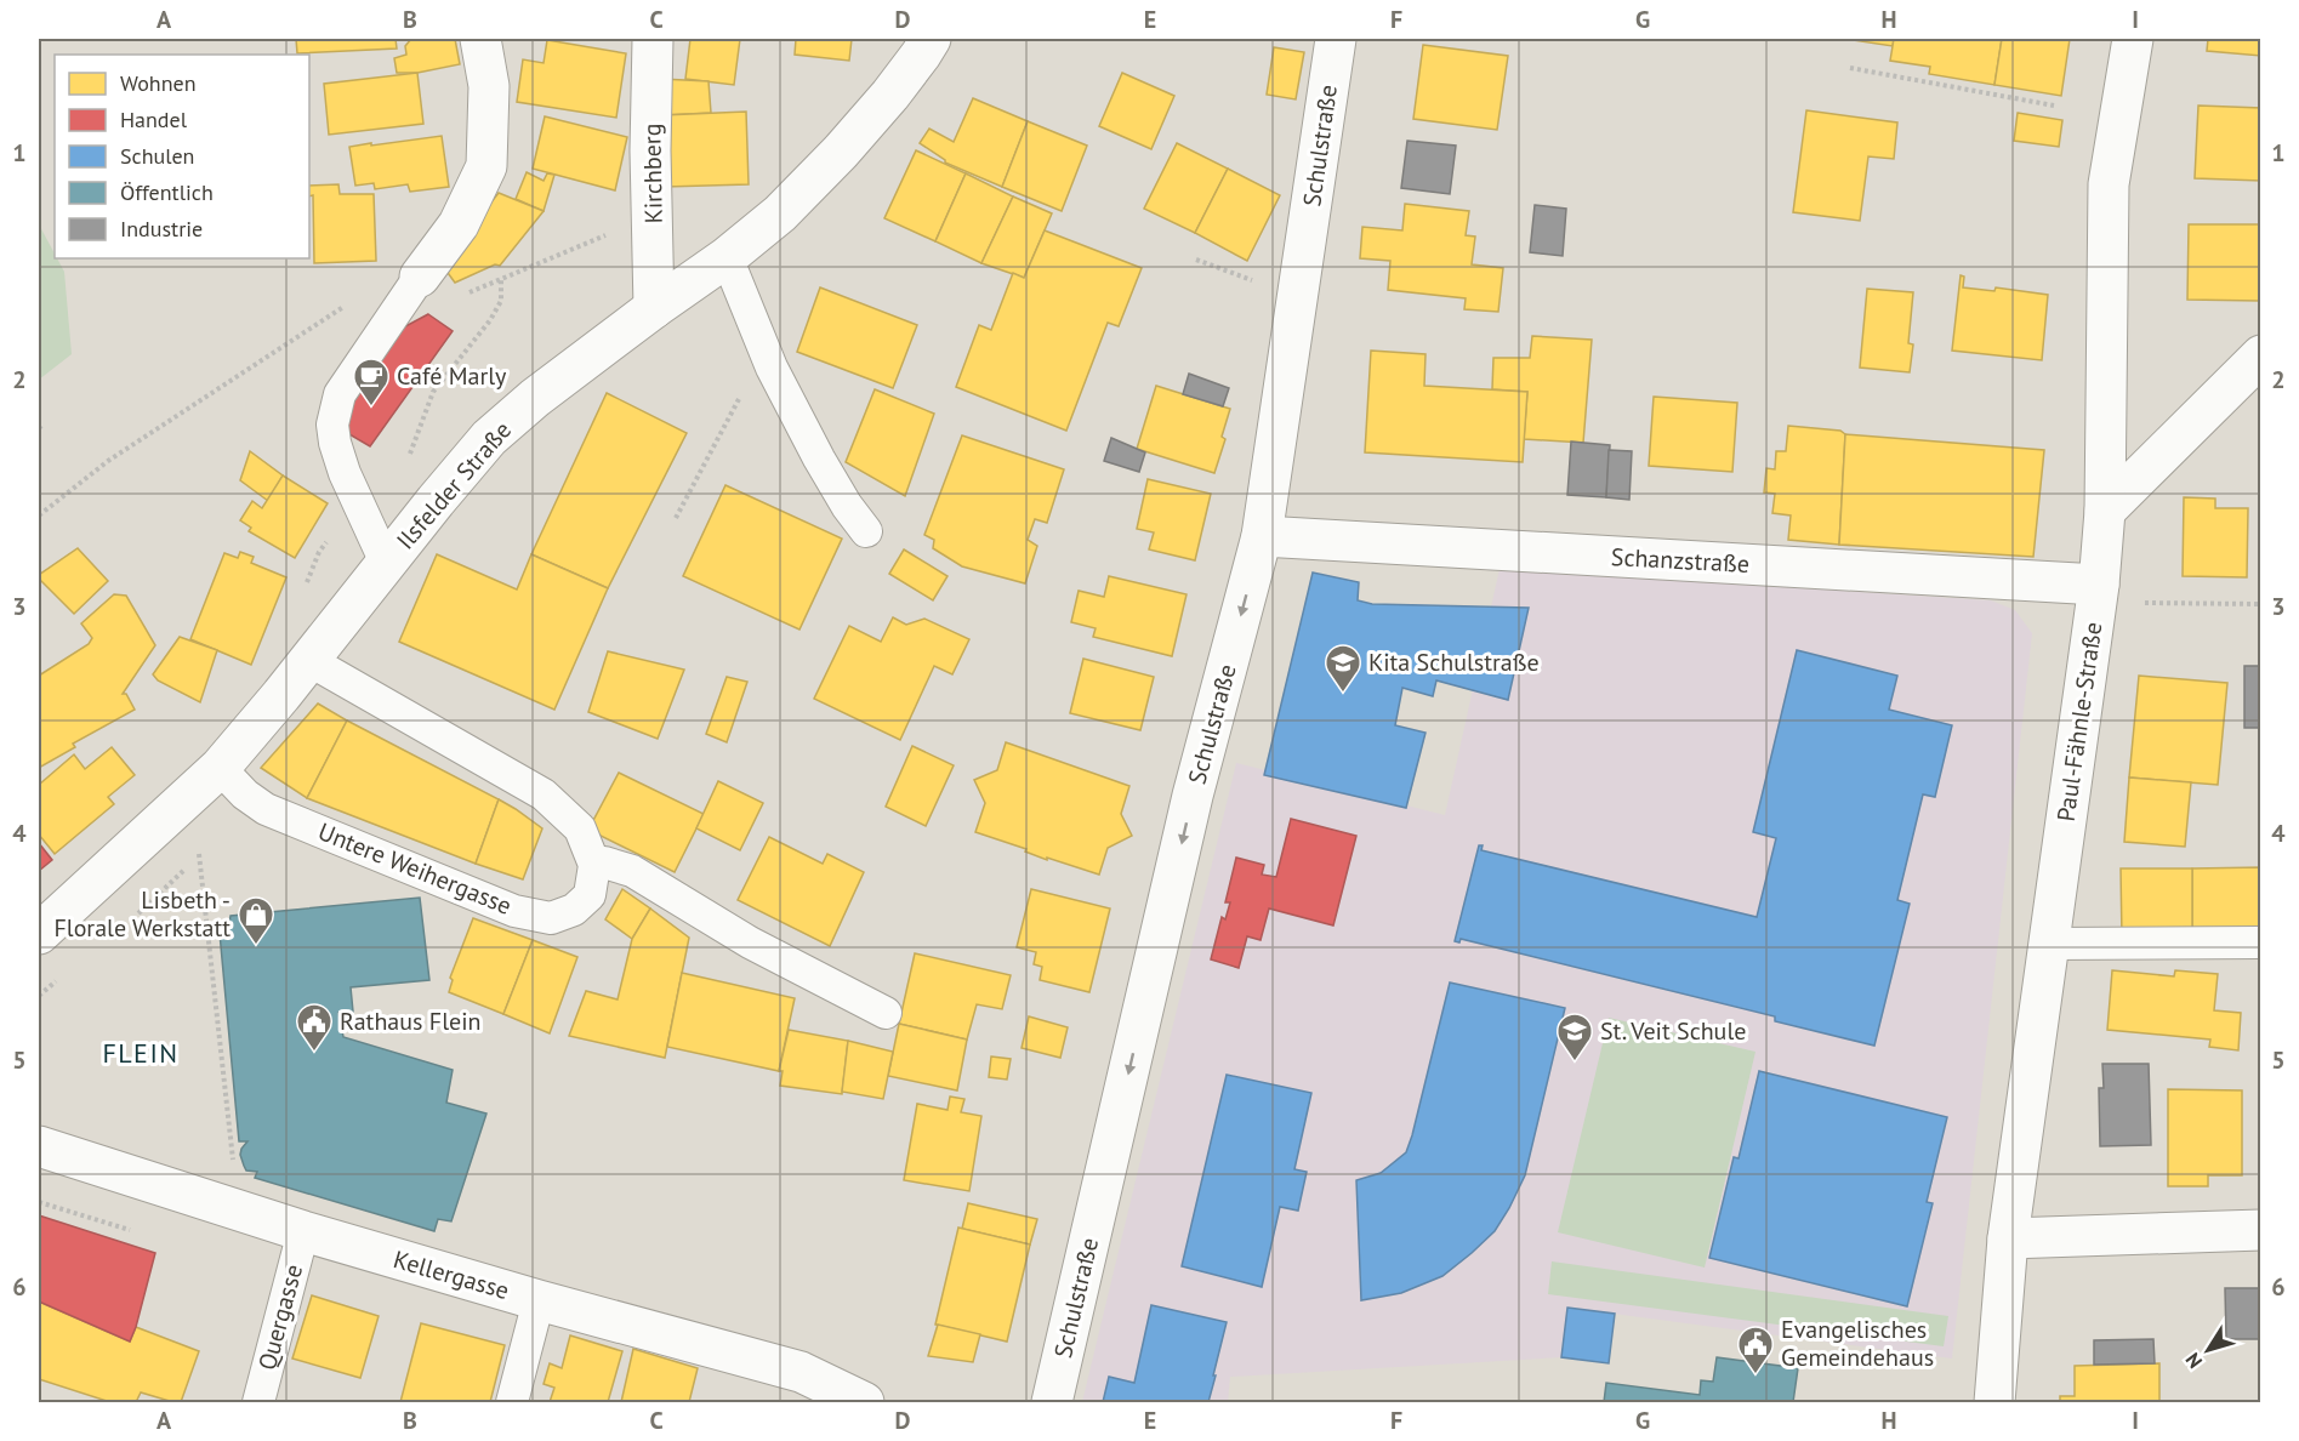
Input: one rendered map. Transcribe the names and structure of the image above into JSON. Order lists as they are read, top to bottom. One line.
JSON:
{"streets":{"street":["Schulstraße","Kirchberg","Ilsfelder Straße","Schanzstraße","Paul-Fähnle-Straße","Kellergasse"],"lane":["Untere Weihergasse","Quergasse"]},"crossings":[["Schulstraße","Schanzstraße"],["Kirchberg","Ilsfelder Straße"],["Ilsfelder Straße","Untere Weihergasse"],["Schanzstraße","Paul-Fähnle-Straße"],["Kellergasse","Quergasse"]],"one_way":["Schulstraße"],"districts":["FLEIN"],"places":{"cafe":["Café Marly"],"school or university":["Kita Schulstraße","St. Veit Schule"],"shop":["Lisbeth - Florale Werkstatt"],"public building":["Rathaus Flein","Evangelisches Gemeindehaus"]},"legend":["Wohnen","Handel","Schulen","Öffentlich","Industrie"],"north":"bottom left","grid":{"columns":["A","B","C","D","E","F","G","H","I"],"rows":["1","2","3","4","5","6"]}}
